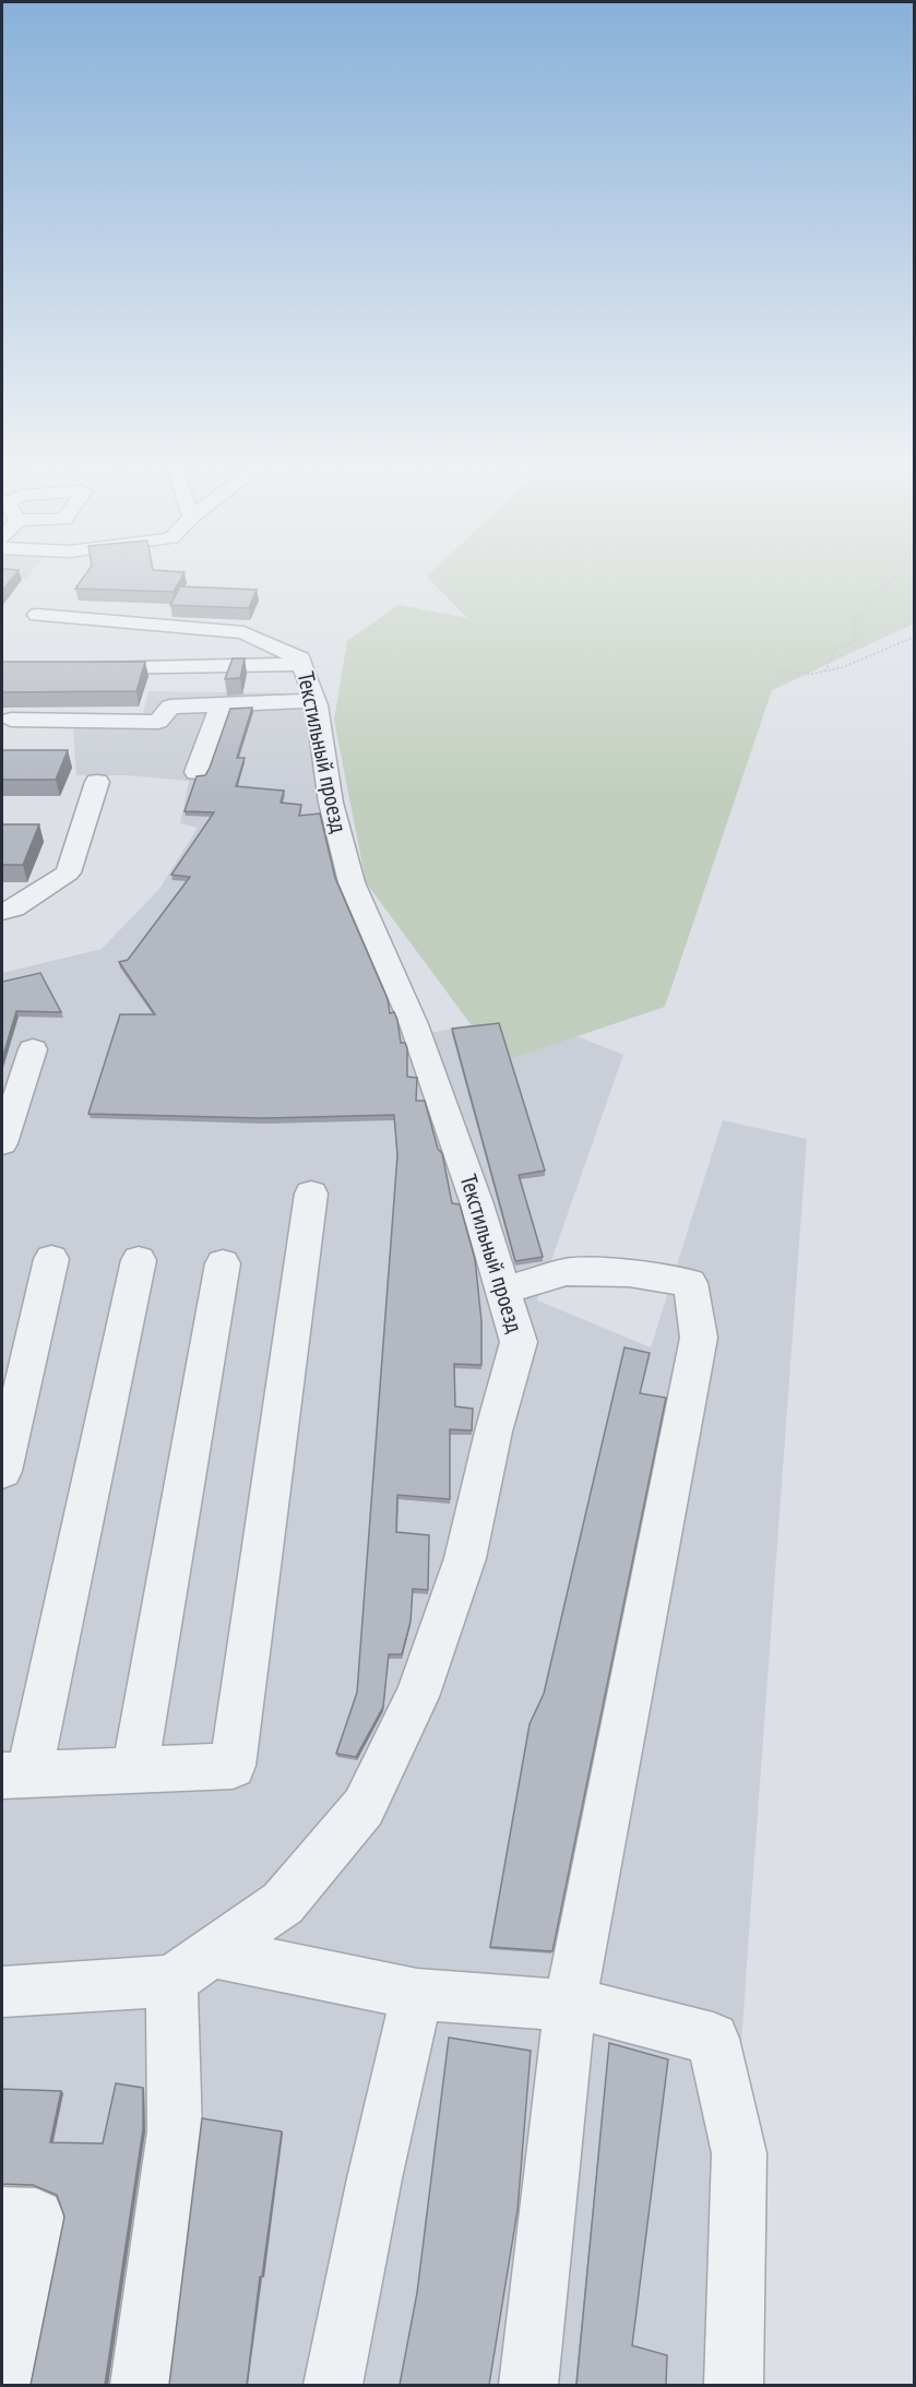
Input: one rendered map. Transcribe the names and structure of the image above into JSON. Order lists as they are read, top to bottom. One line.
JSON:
{"streets":{"street":["Текстильный проезд"]}}
